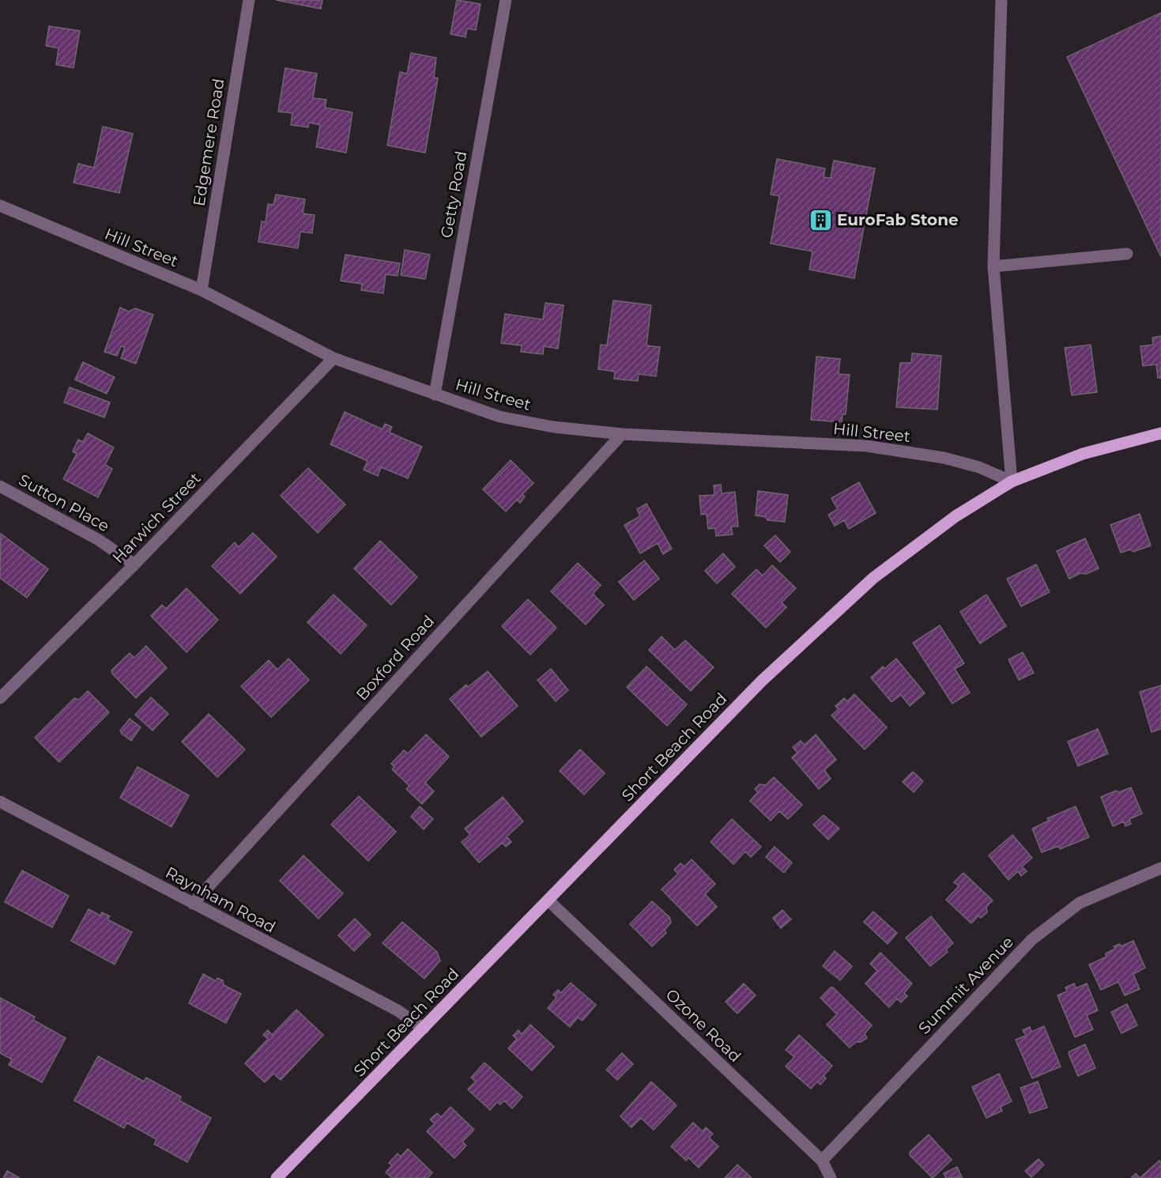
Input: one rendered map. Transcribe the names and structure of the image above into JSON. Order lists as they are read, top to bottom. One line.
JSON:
{"streets":{"main road":["Short Beach Road"],"street":["Edgemere Road","Getty Road","Hill Street","Sutton Place","Harwich Street","Boxford Road","Raynham Road","Summit Avenue","Ozone Road"]},"crossings":[["Edgemere Road","Hill Street"],["Getty Road","Hill Street"],["Hill Street","Harwich Street"],["Hill Street","Boxford Road"],["Hill Street","Short Beach Road"],["Sutton Place","Harwich Street"],["Boxford Road","Raynham Road"],["Short Beach Road","Raynham Road"],["Short Beach Road","Ozone Road"],["Summit Avenue","Ozone Road"]],"places":{"building":["EuroFab Stone"]}}
